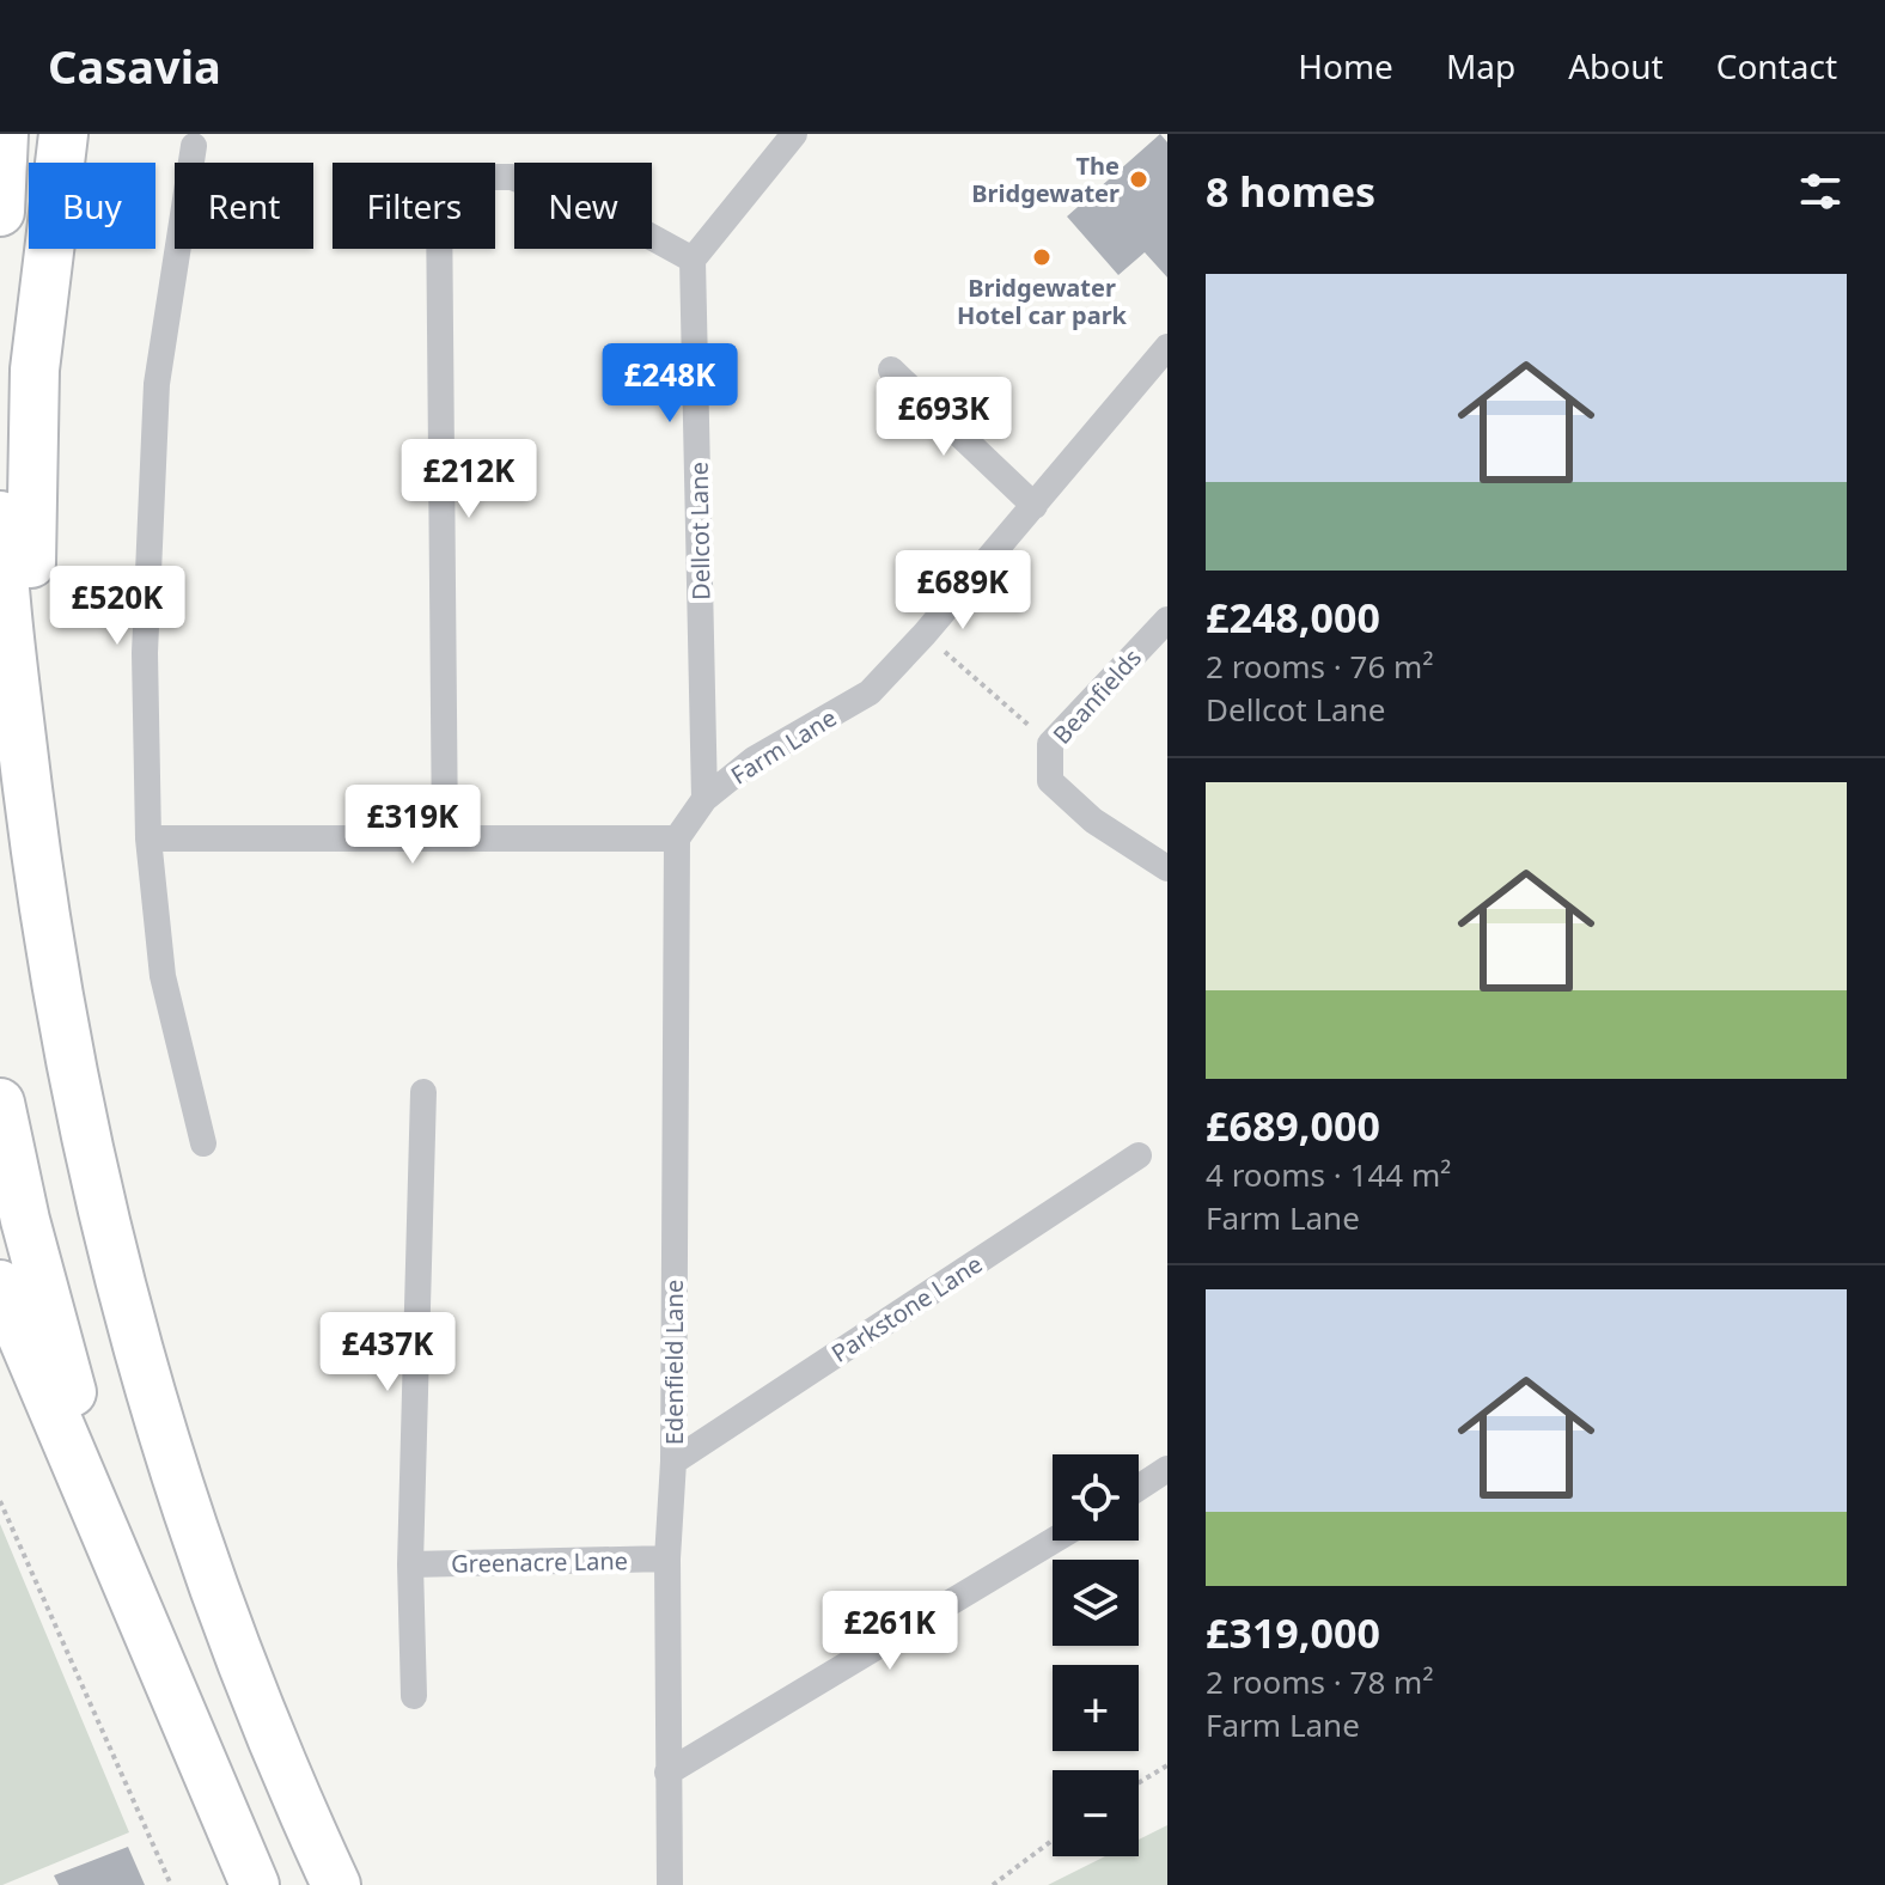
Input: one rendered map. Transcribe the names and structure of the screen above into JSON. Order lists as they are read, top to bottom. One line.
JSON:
{"streets":{"street":["Dellcot Lane","Beanfields","Farm Lane","Parkstone Lane","Edenfield Lane","Greenacre Lane"]},"crossings":[["Dellcot Lane","Farm Lane"],["Farm Lane","Edenfield Lane"],["Parkstone Lane","Edenfield Lane"],["Edenfield Lane","Greenacre Lane"]],"places":["The Bridgewater","Bridgewater Hotel car park"],"page":{"header":"Casavia","nav":["Home","Map","About","Contact"],"heading":"8 homes","chip":["Buy","Rent","Filters","New"],"list":[{"name":"£248,000","note":"2 rooms · 76 m² · Dellcot Lane"},{"name":"£689,000","note":"4 rooms · 144 m² · Farm Lane"},{"name":"£319,000","note":"2 rooms · 78 m² · Farm Lane"}],"price":["£248K","£693K","£212K","£689K","£520K","£319K","£437K","£261K"],"map_buttons":["+","−"]}}
